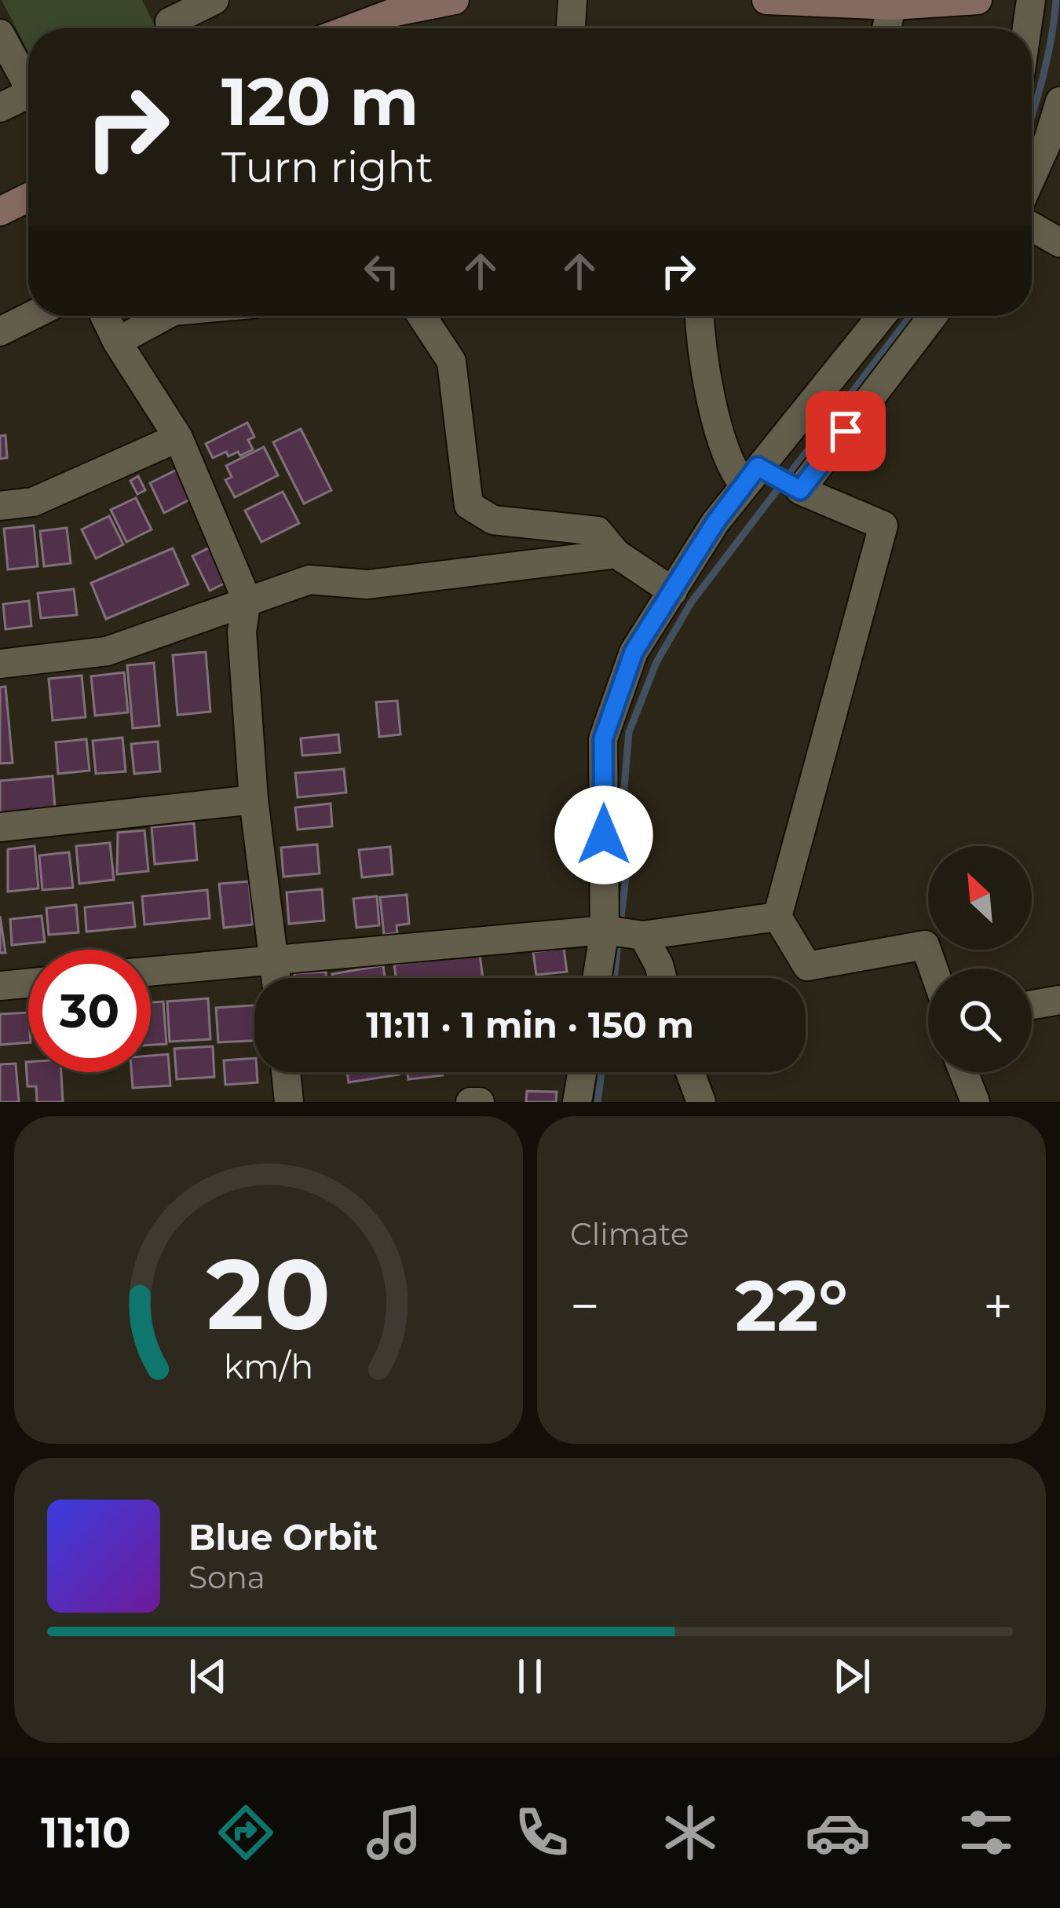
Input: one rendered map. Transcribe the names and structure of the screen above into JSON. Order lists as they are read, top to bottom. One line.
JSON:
{"north":"top left","page":{"turn":["120 m","Turn right"],"limit":"30","trip":"11:11 · 1 min · 150 m","tile":"Climate","heat":["−","22°","+"],"song":["Blue Orbit","Sona"],"tabs":"11:10","gauge":["20","km/h"]}}
